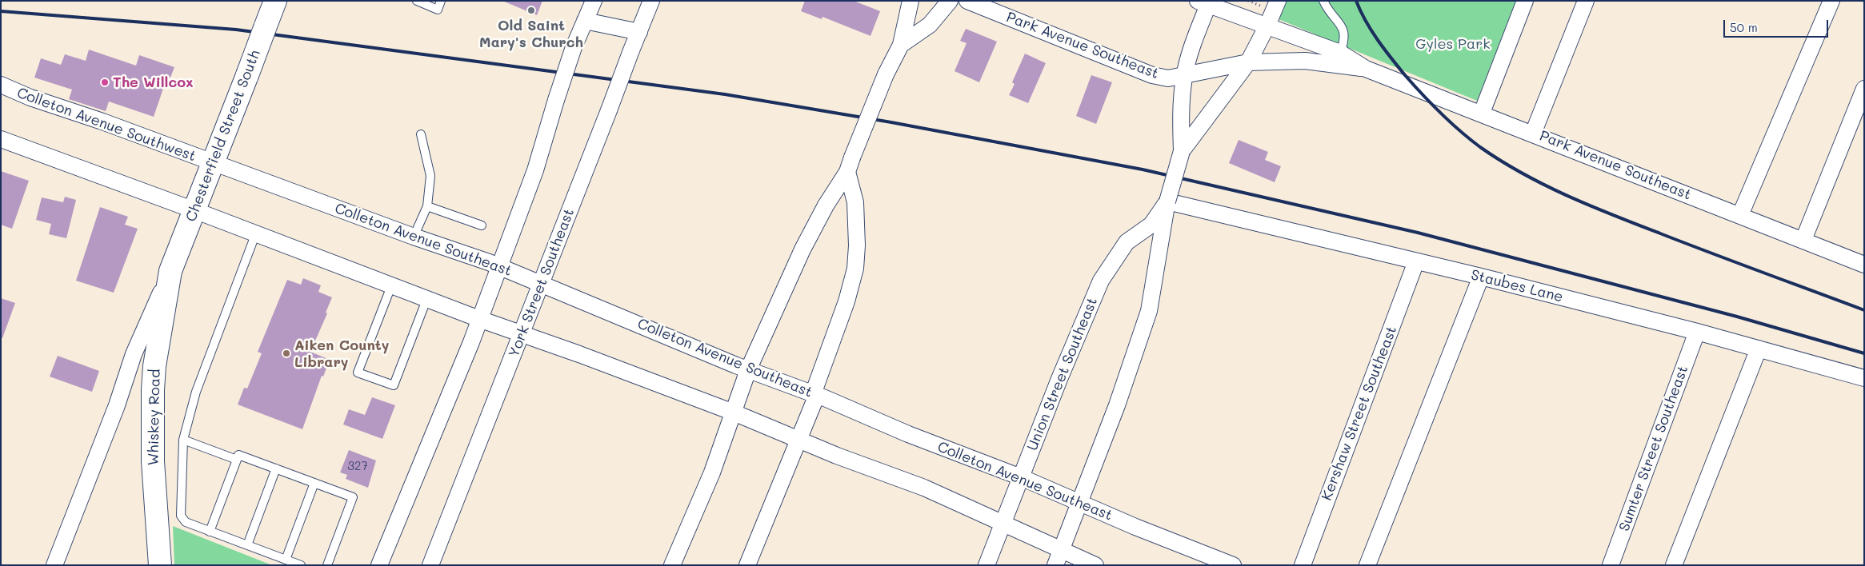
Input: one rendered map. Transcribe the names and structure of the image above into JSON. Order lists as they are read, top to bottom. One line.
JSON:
{"streets":{"main road":["Chesterfield Street South","Whiskey Road"],"street":["Park Avenue Southeast","Colleton Avenue Southwest","Colleton Avenue Southeast","York Street Southeast","Staubes Lane","Union Street Southeast","Kershaw Street Southeast","Sumter Street Southeast"]},"crossings":[["Park Avenue Southeast","Union Street Southeast"],["Colleton Avenue Southwest","Chesterfield Street South"],["Colleton Avenue Southwest","Colleton Avenue Southeast"],["Chesterfield Street South","Colleton Avenue Southeast"],["Chesterfield Street South","Whiskey Road"],["Colleton Avenue Southeast","York Street Southeast"],["Colleton Avenue Southeast","Union Street Southeast"],["Staubes Lane","Union Street Southeast"],["Staubes Lane","Kershaw Street Southeast"],["Staubes Lane","Sumter Street Southeast"]],"parks":["Gyles Park"],"places":["Old Saint Mary's Church","The Willcox","Aiken County Library"],"house_numbers":["327"],"scale_bar":"50 m"}
